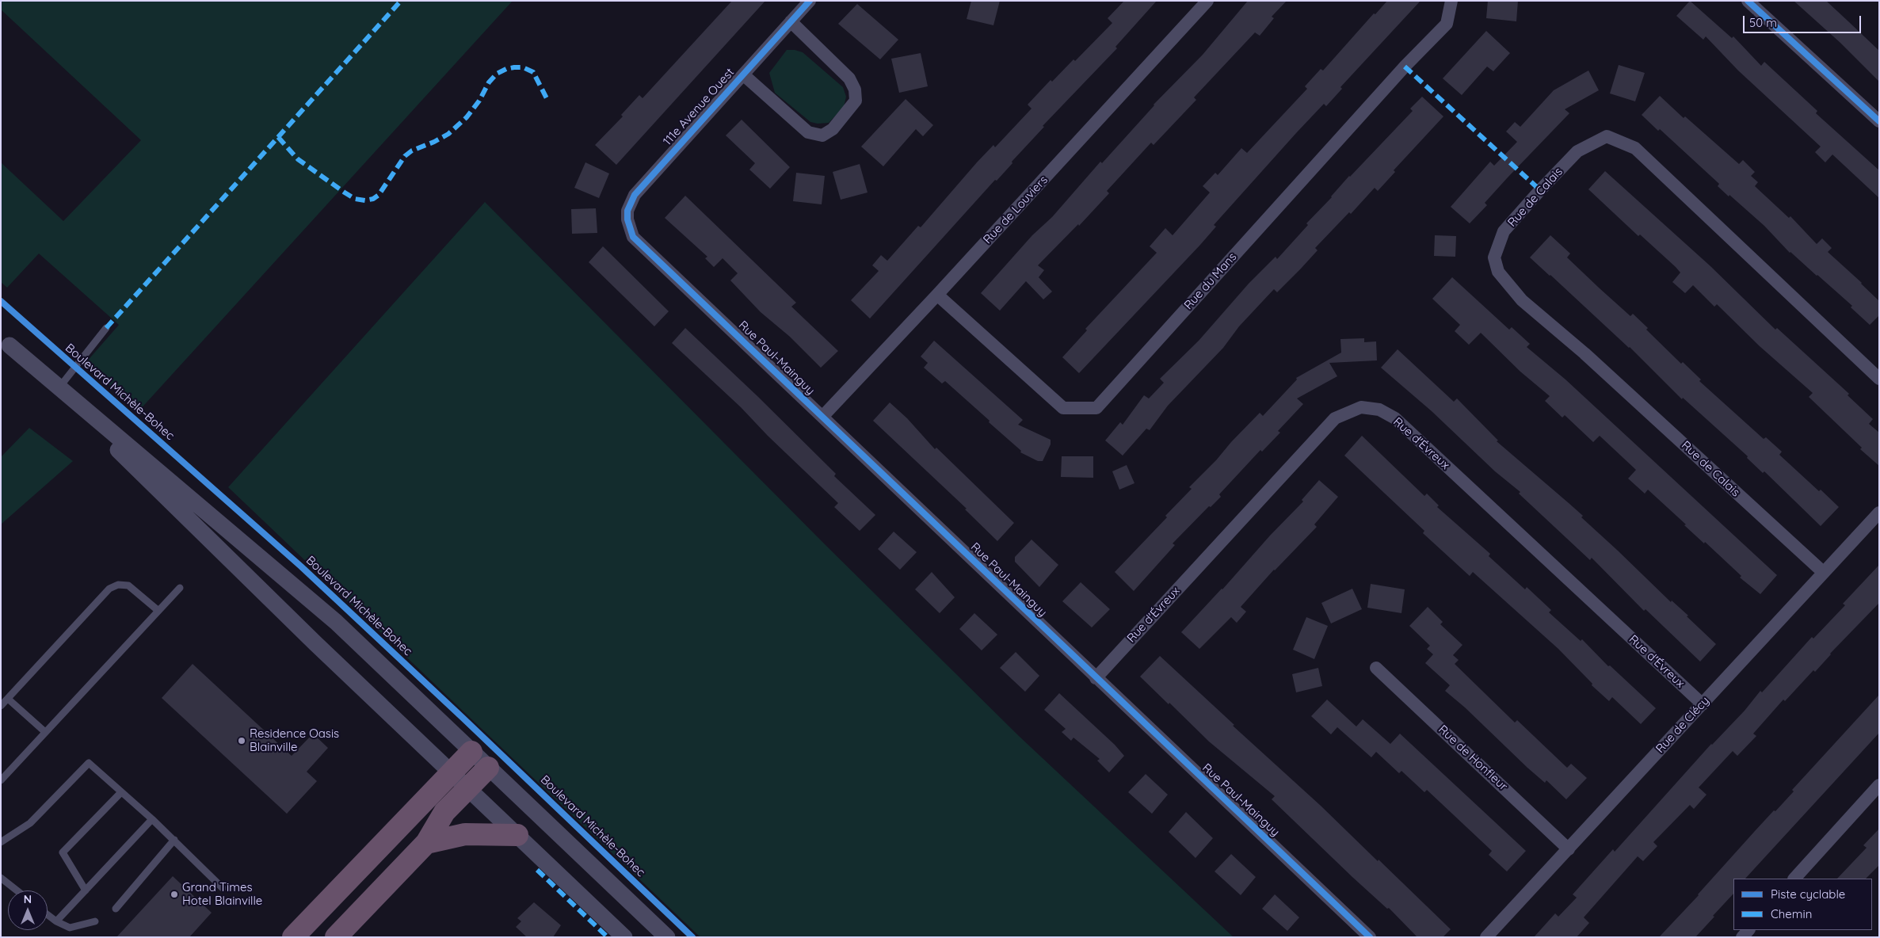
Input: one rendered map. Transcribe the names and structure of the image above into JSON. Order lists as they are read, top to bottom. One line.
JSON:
{"streets":{"street":["111e Avenue Ouest","Rue de Calais","Rue de Louviers","Rue du Mans","Rue Paul-Mainguy","Rue d'Évreux","Rue de Clécy","Rue de Honfleur"],"cycle path":["Boulevard Michèle-Bohec"]},"crossings":[["111e Avenue Ouest","Rue Paul-Mainguy"],["Rue de Calais","Rue de Clécy"],["Rue de Louviers","Rue du Mans"],["Rue de Louviers","Rue Paul-Mainguy"],["Rue Paul-Mainguy","Rue d'Évreux"],["Rue d'Évreux","Rue de Clécy"],["Rue de Clécy","Rue de Honfleur"]],"places":["Residence Oasis Blainville","Grand Times Hotel Blainville"],"legend":["Piste cyclable","Chemin"],"scale_bar":"50 m","north":"top"}
